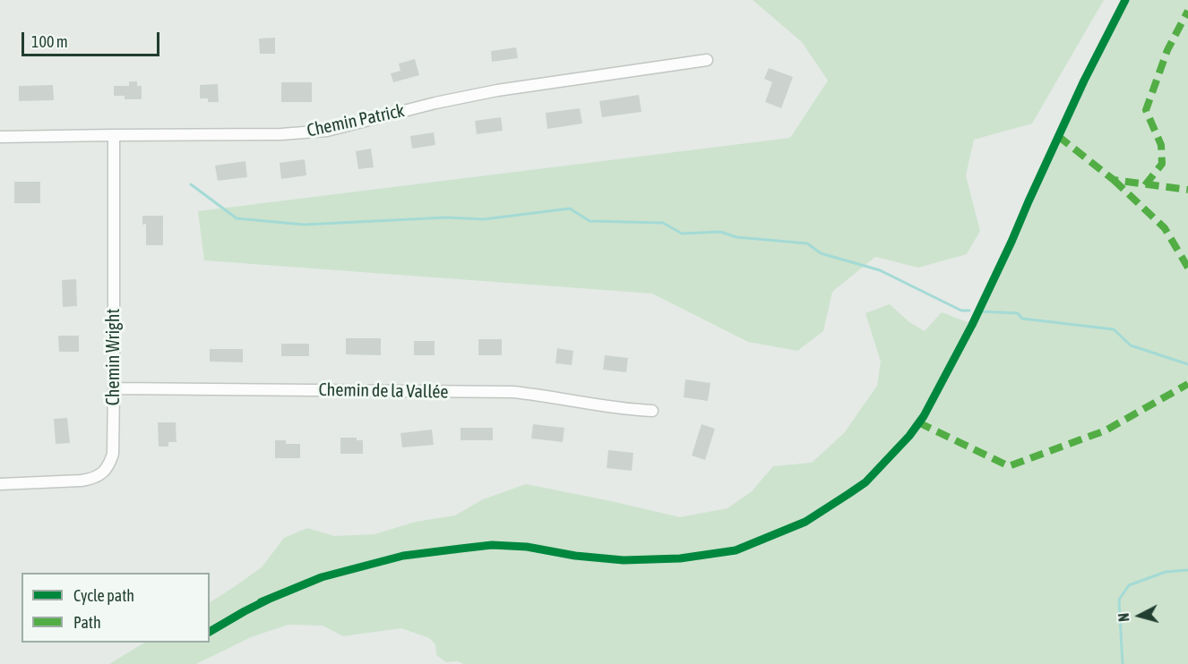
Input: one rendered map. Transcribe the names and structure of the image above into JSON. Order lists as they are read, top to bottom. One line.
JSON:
{"streets":{"street":["Chemin Patrick","Chemin Wright","Chemin de la Vallée"]},"crossings":[["Chemin Patrick","Chemin Wright"],["Chemin Wright","Chemin de la Vallée"]],"legend":["Cycle path","Path"],"scale_bar":"100 m","north":"left"}
